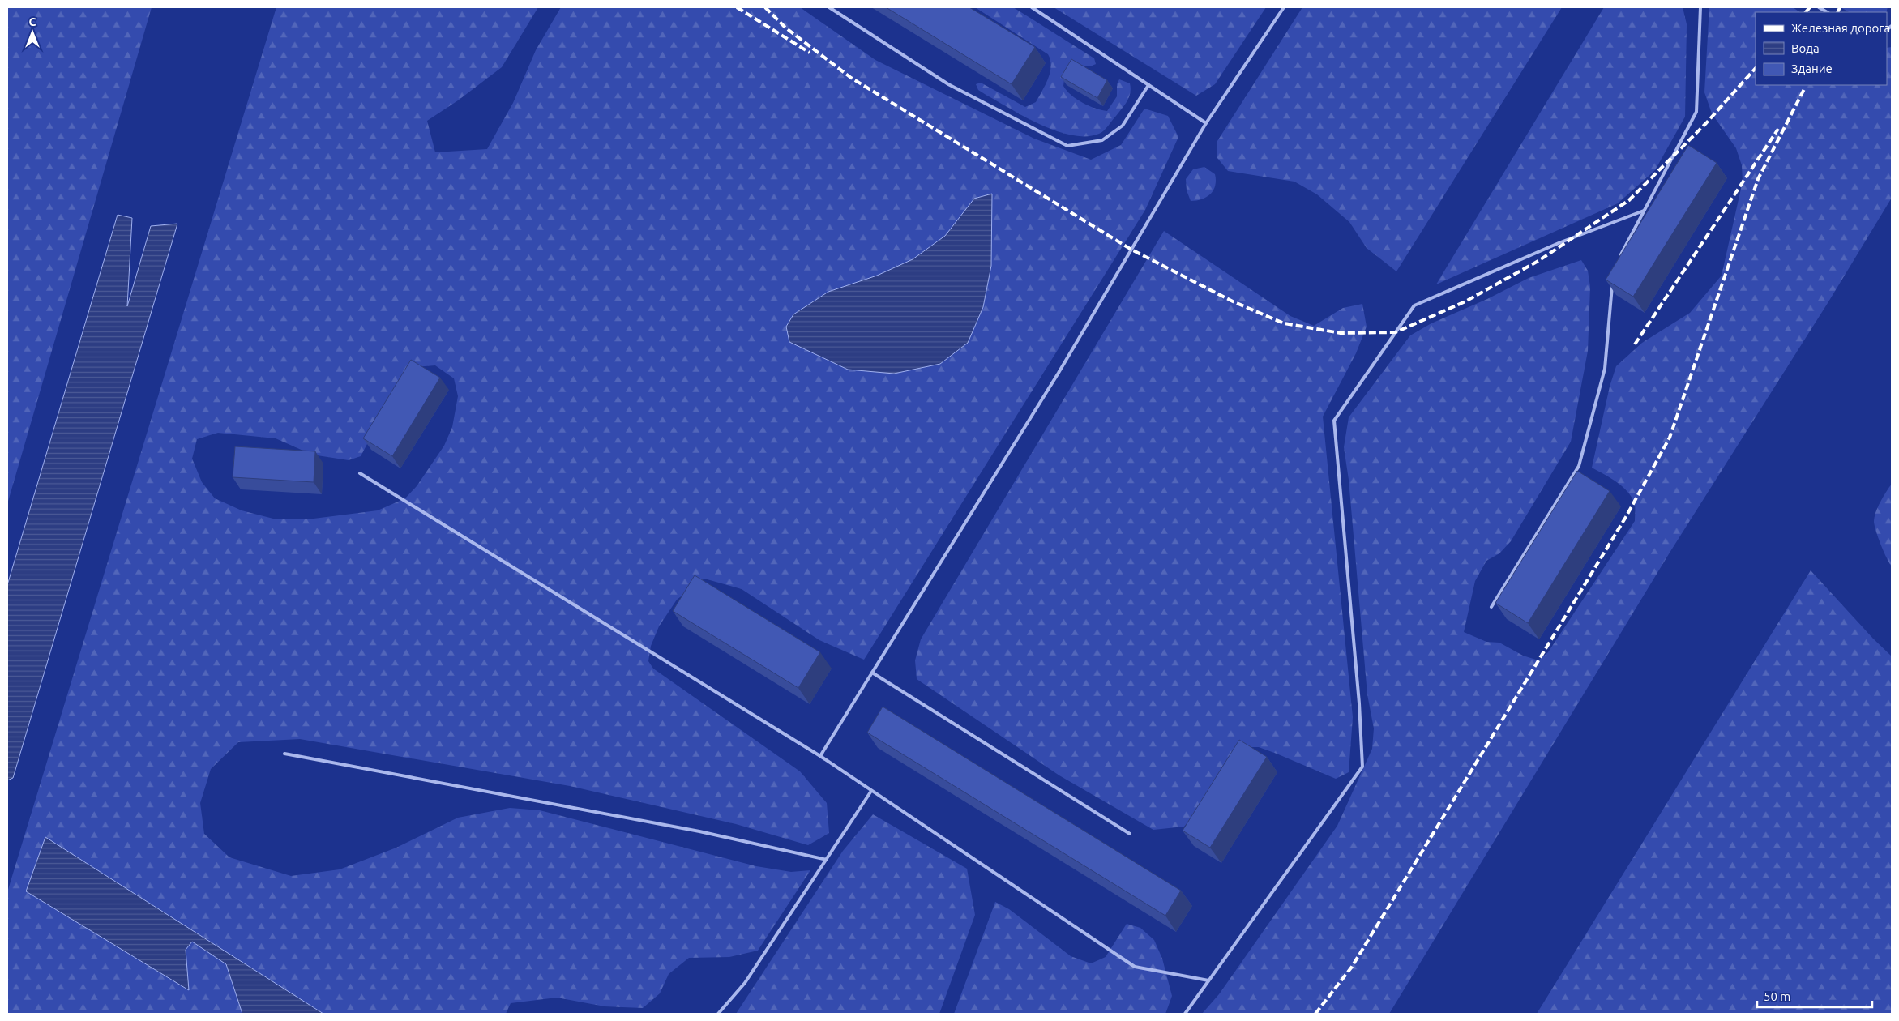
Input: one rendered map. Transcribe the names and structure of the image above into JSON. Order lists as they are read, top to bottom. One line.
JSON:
{"legend":["Железная дорога","Вода","Здание"],"scale_bar":"50 m","north":"top"}
